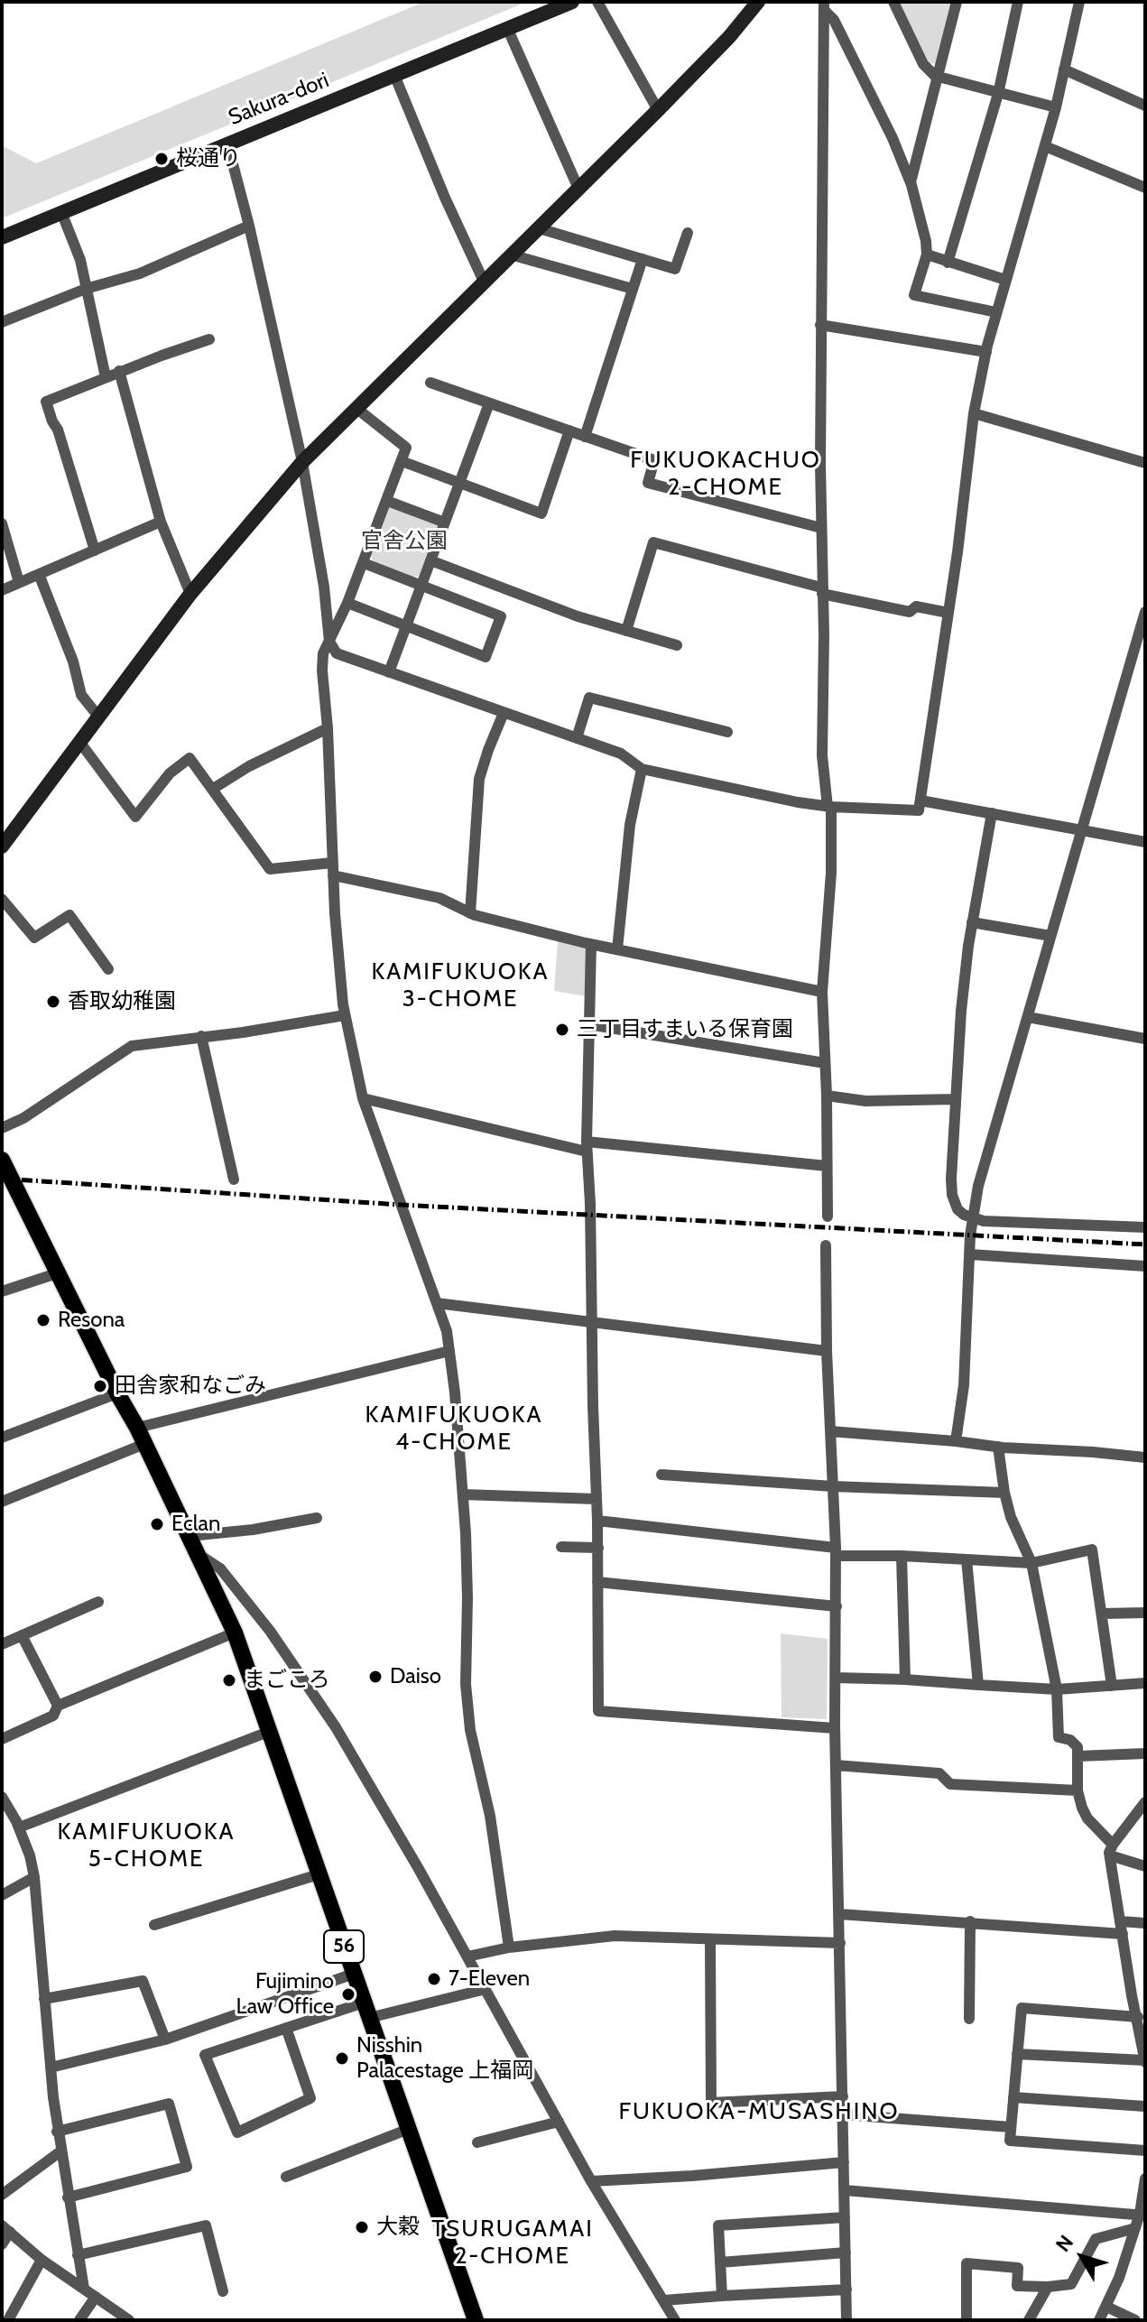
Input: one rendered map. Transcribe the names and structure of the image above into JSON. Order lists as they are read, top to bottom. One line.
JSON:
{"streets":{"main road":["56"],"street":["Sakura-dori"]},"districts":["FUKUOKACHUO 2-CHOME","KAMIFUKUOKA 3-CHOME","KAMIFUKUOKA 4-CHOME","KAMIFUKUOKA 5-CHOME","FUKUOKA-MUSASHINO","TSURUGAMAI 2-CHOME"],"parks":["官舎公園"],"places":["桜通り","香取幼稚園","三丁目すまいる保育園","Resona","田舎家和なごみ","Eclan","Daiso","まごころ","7-Eleven","Fujimino Law Office","Nisshin Palacestage 上福岡","大穀"],"north":"top left"}
